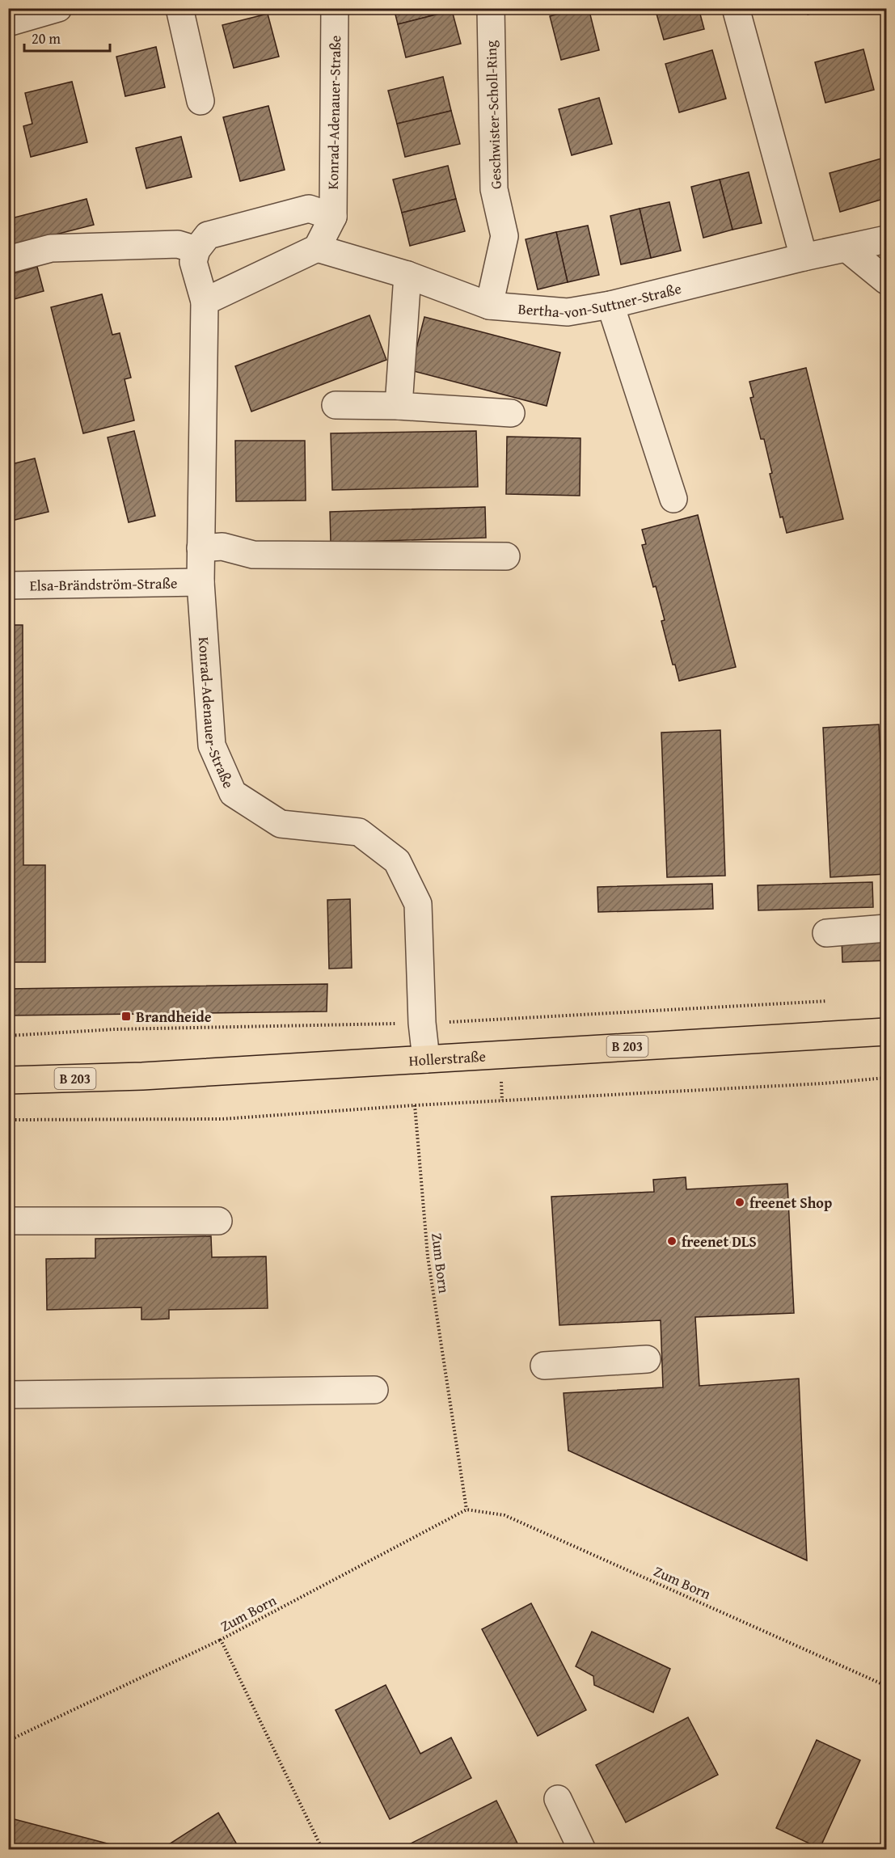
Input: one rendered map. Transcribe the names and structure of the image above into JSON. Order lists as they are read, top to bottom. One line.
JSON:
{"streets":{"main road":["B 203","Hollerstraße"],"street":["Konrad-Adenauer-Straße","Geschwister-Scholl-Ring","Bertha-von-Suttner-Straße","Elsa-Brändström-Straße"],"path":["Zum Born"]},"crossings":[["Konrad-Adenauer-Straße","Bertha-von-Suttner-Straße"],["Konrad-Adenauer-Straße","Elsa-Brändström-Straße"],["Konrad-Adenauer-Straße","Hollerstraße"],["Geschwister-Scholl-Ring","Bertha-von-Suttner-Straße"]],"places":{"transit":["Brandheide"],"other":["freenet Shop","freenet DLS"]},"scale_bar":"20 m"}
